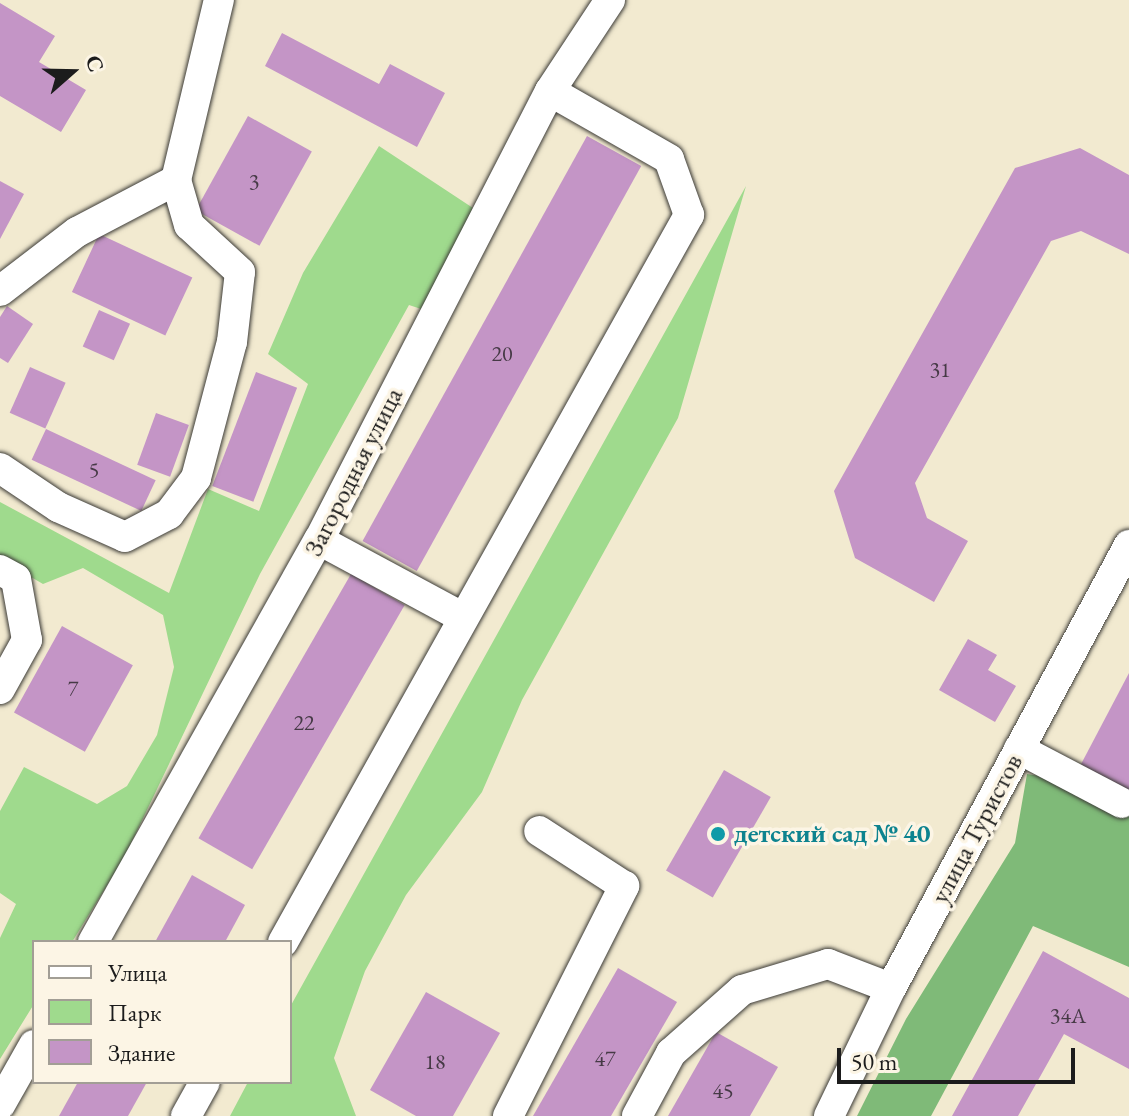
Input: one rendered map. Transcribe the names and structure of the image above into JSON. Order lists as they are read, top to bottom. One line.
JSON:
{"streets":{"street":["Загородная улица","улица Туристов"]},"places":["детский сад № 40"],"house_numbers":["3","20","31","5","7","22","34А","47","18","45"],"legend":["Улица","Парк","Здание"],"scale_bar":"50 m","north":"right"}
